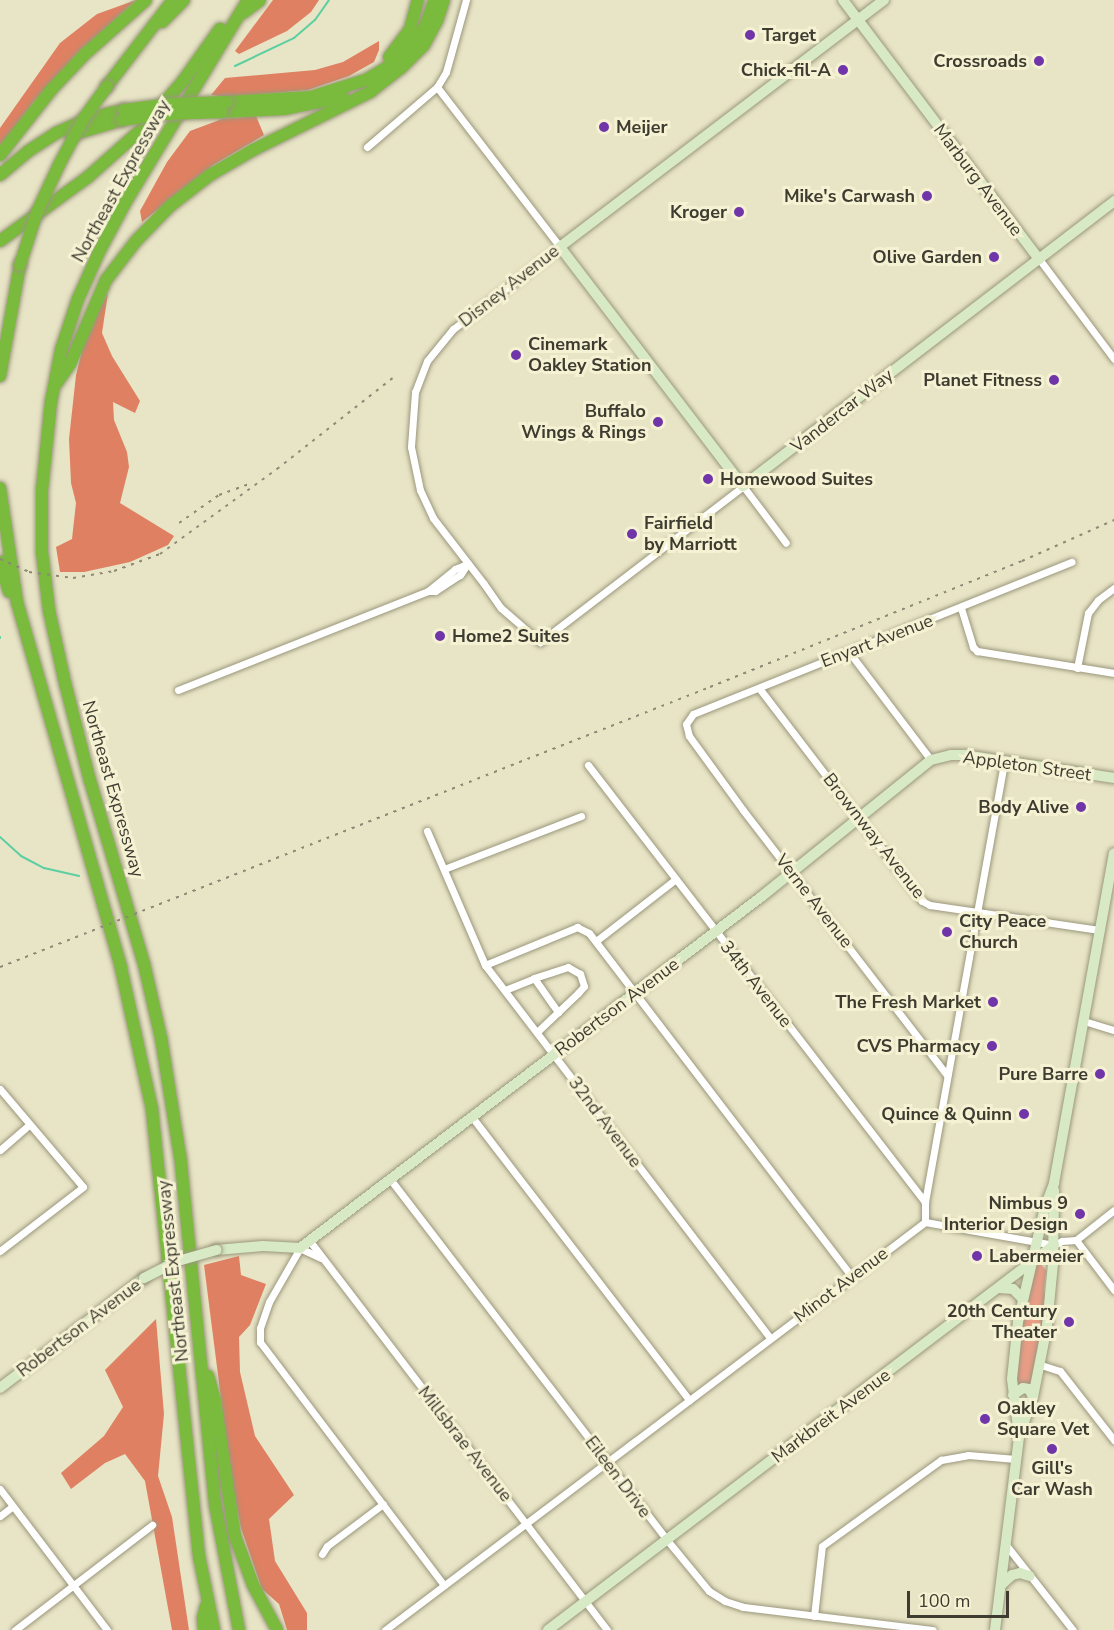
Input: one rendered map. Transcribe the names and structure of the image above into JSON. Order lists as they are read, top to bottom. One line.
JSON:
{"streets":{"highway":["Northeast Expressway"],"street":["Marburg Avenue","Disney Avenue","Vandercar Way","Enyart Avenue","Appleton Street","Brownway Avenue","Verne Avenue","34th Avenue","Robertson Avenue","32nd Avenue","Minot Avenue","Markbreit Avenue","Millsbrae Avenue","Eileen Drive"]},"crossings":[["Marburg Avenue","Disney Avenue"],["Marburg Avenue","Vandercar Way"],["Disney Avenue","Vandercar Way"],["Enyart Avenue","Brownway Avenue"],["Enyart Avenue","Verne Avenue"],["Appleton Street","Robertson Avenue"],["Brownway Avenue","Robertson Avenue"],["Verne Avenue","Robertson Avenue"],["34th Avenue","Robertson Avenue"],["Robertson Avenue","32nd Avenue"],["Robertson Avenue","Minot Avenue"],["Robertson Avenue","Millsbrae Avenue"],["Robertson Avenue","Eileen Drive"],["32nd Avenue","Minot Avenue"],["Minot Avenue","Millsbrae Avenue"],["Minot Avenue","Eileen Drive"],["Markbreit Avenue","Millsbrae Avenue"],["Markbreit Avenue","Eileen Drive"]],"places":["Target","Crossroads","Chick-fil-A","Meijer","Mike's Carwash","Kroger","Olive Garden","Cinemark Oakley Station","Planet Fitness","Buffalo Wings & Rings","Homewood Suites","Fairfield by Marriott","Home2 Suites","Body Alive","City Peace Church","The Fresh Market","CVS Pharmacy","Pure Barre","Quince & Quinn","Nimbus 9 Interior Design","Labermeier","20th Century Theater","Oakley Square Vet","Gill's Car Wash"],"scale_bar":"100 m"}
